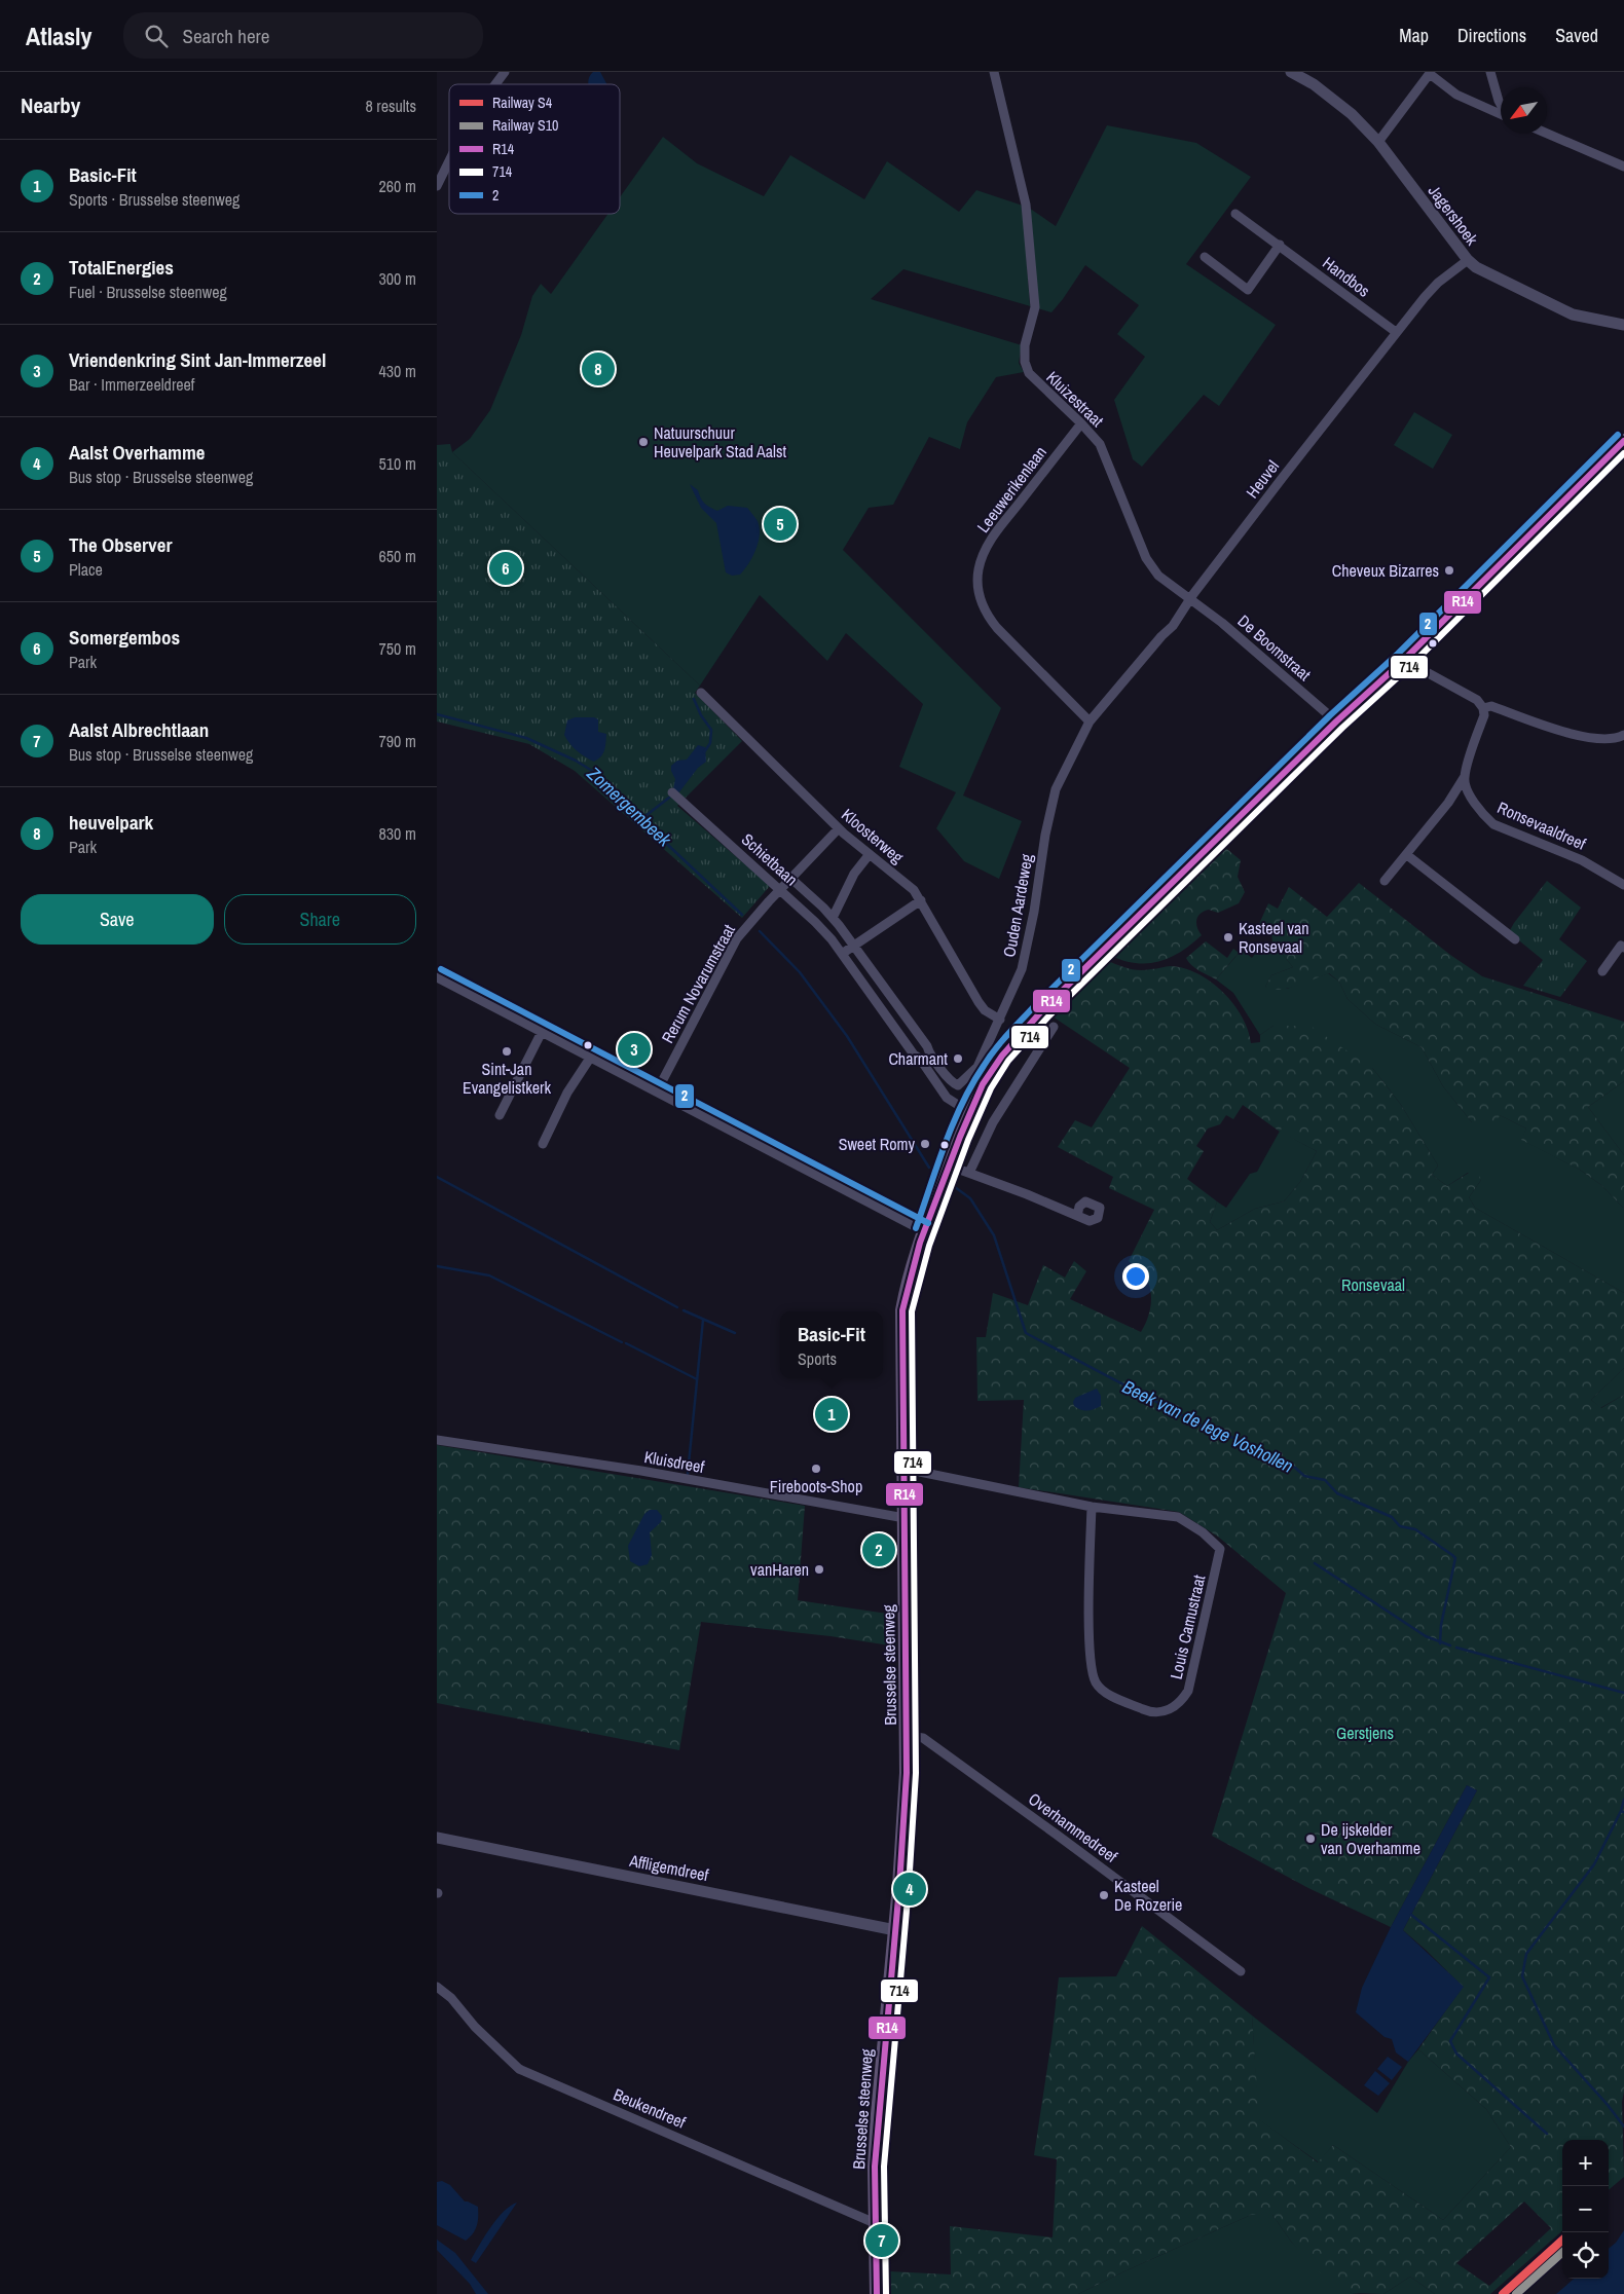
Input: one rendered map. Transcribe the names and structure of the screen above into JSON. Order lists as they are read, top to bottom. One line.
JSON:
{"streets":{"main road":["Brusselse steenweg"],"street":["Jagershoek","Handbos","Kluizestraat","Heuvel","Leeuwerikenlaan","De Boomstraat","Ronsevaaldreef","Kloosterweg","Schietbaan","Ouden Aardeweg","Rerum Novarumstraat","Kluisdreef","Louis Camustraat","Overhammedreef","Affligemdreef","Beukendreef"]},"crossings":[["Jagershoek","Heuvel"],["Handbos","Heuvel"],["Kluizestraat","Heuvel"],["Kluizestraat","Leeuwerikenlaan"],["Kluizestraat","De Boomstraat"],["Heuvel","Leeuwerikenlaan"],["Heuvel","De Boomstraat"],["Heuvel","Ouden Aardeweg"],["Leeuwerikenlaan","Ouden Aardeweg"],["De Boomstraat","Brusselse steenweg"],["Kloosterweg","Ouden Aardeweg"],["Kloosterweg","Rerum Novarumstraat"],["Schietbaan","Ouden Aardeweg"],["Schietbaan","Rerum Novarumstraat"],["Schietbaan","Brusselse steenweg"],["Kluisdreef","Brusselse steenweg"],["Louis Camustraat","Brusselse steenweg"],["Brusselse steenweg","Overhammedreef"],["Brusselse steenweg","Affligemdreef"],["Brusselse steenweg","Beukendreef"]],"water":["Zomergembeek","Beek van de lege Voshollen"],"parks":["Ronsevaal","Gerstjens"],"places":["Natuurschuur Heuvelpark Stad Aalst","Cheveux Bizarres","Kasteel van Ronsevaal","Sint-Jan Evangelistkerk","Charmant","Sweet Romy","Fireboots-Shop","vanHaren","De ijskelder van Overhamme","Kasteel De Rozerie"],"lines":["transit line 2","transit line R14","transit line 714","rail line S4","rail line S10"],"legend":["Railway S4","Railway S10","R14","714","2"],"north":"bottom left","page":{"header":"Atlasly","search":"Search here","nav":["Map","Directions","Saved"],"heading":["Nearby","8 results"],"list":[{"mark":"1","name":"Basic-Fit","note":"Sports · Brusselse steenweg","value":"260 m"},{"mark":"2","name":"TotalEnergies","note":"Fuel · Brusselse steenweg","value":"300 m"},{"mark":"3","name":"Vriendenkring Sint Jan-Immerzeel","note":"Bar · Immerzeeldreef","value":"430 m"},{"mark":"4","name":"Aalst Overhamme","note":"Bus stop · Brusselse steenweg","value":"510 m"},{"mark":"5","name":"The Observer","note":"Place","value":"650 m"},{"mark":"6","name":"Somergembos","note":"Park","value":"750 m"},{"mark":"7","name":"Aalst Albrechtlaan","note":"Bus stop · Brusselse steenweg","value":"790 m"},{"mark":"8","name":"heuvelpark","note":"Park","value":"830 m"}],"pins":["8","5","6","3","1","2","4","7"],"buttons":["Save","Share"],"popup":["Basic-Fit","Sports"],"map_buttons":["+","−"]}}
